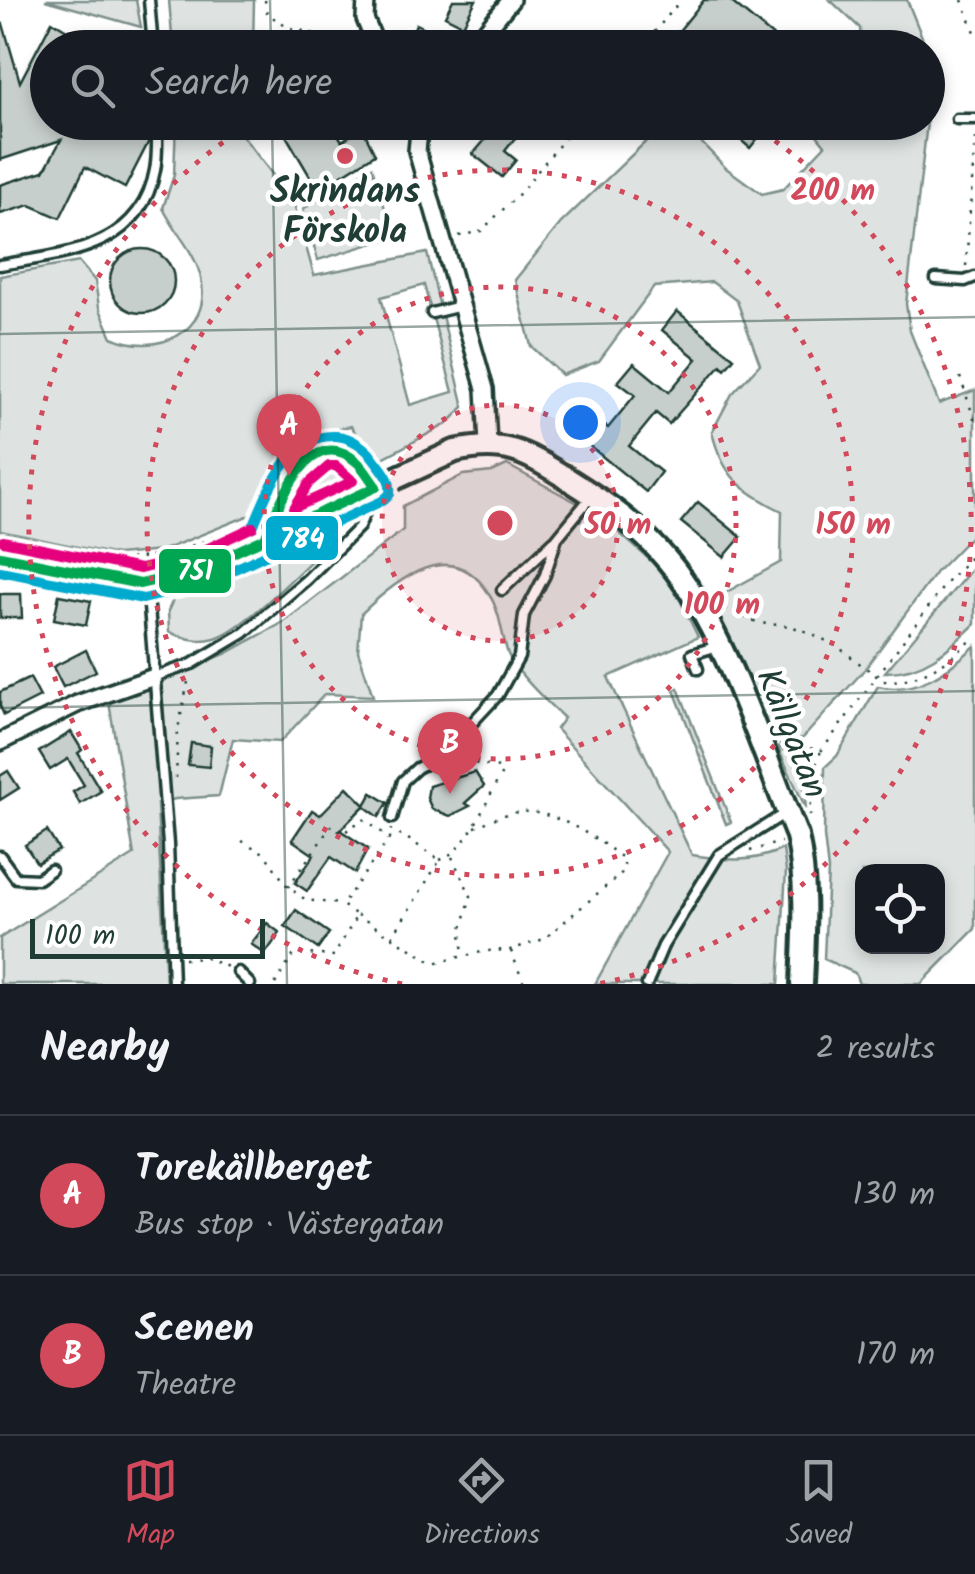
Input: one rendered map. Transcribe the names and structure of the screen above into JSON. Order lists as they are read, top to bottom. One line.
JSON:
{"streets":{"street":["Källgatan"]},"places":["Skrindans Förskola"],"lines":["transit line 784","transit line 751"],"scale_bar":"100 m","page":{"search":"Search here","pins":["A","B"],"scale":"100 m","heading":["Nearby","2 results"],"list":[{"mark":"A","name":"Torekällberget","note":"Bus stop · Västergatan","value":"130 m"},{"mark":"B","name":"Scenen","note":"Theatre","value":"170 m"}],"nav":["Map","Directions","Saved"]},"rings":["200 m","50 m","150 m","100 m"]}
